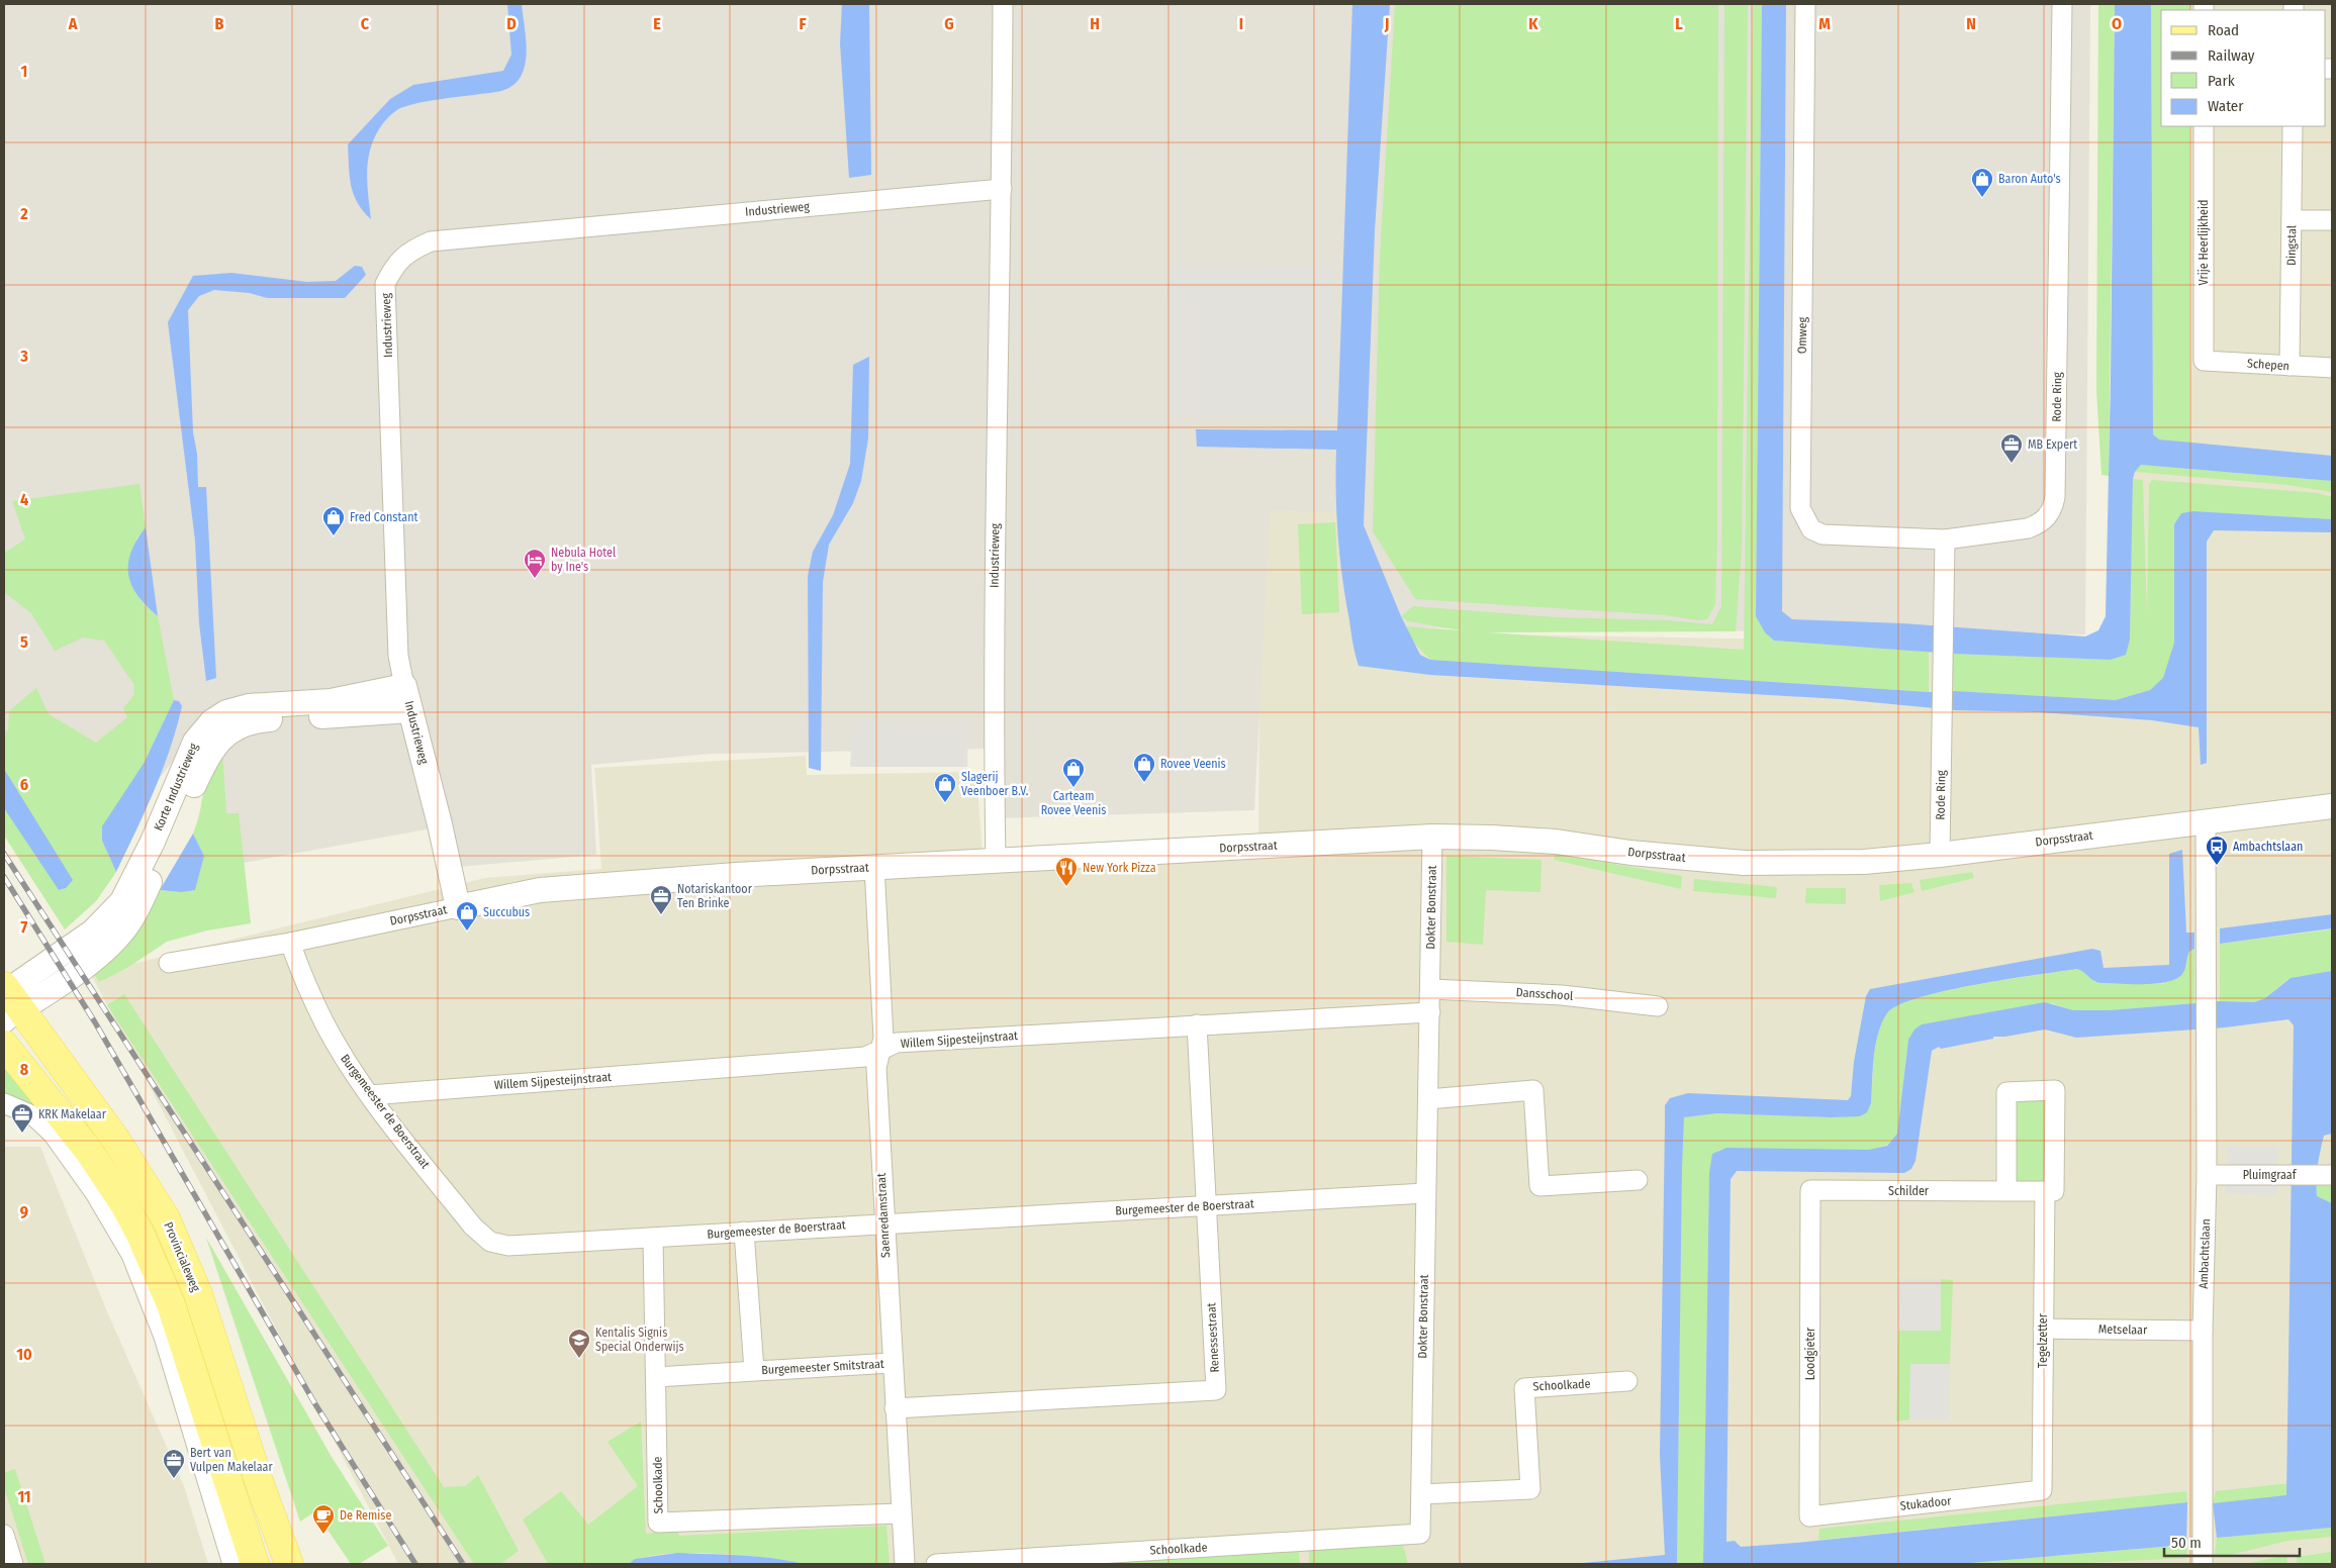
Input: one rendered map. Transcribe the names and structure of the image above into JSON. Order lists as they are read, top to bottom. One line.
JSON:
{"streets":{"main road":["Provincialeweg"],"street":["Industrieweg","Vrije Heerlijkheid","Dingstal","Omweg","Schepen","Rode Ring","Korte Industrieweg","Dorpsstraat","Dokter Bonstraat","Dansschool","Willem Sijpesteijnstraat","Burgemeester de Boerstraat","Pluimgraaf","Schilder","Saenredamstraat","Ambachtslaan","Metselaar","Renessestraat","Tegelzetter","Loodgieter","Burgemeester Smitstraat","Schoolkade","Stukadoor"]},"crossings":[["Industrieweg","Korte Industrieweg"],["Industrieweg","Dorpsstraat"],["Vrije Heerlijkheid","Schepen"],["Dingstal","Schepen"],["Omweg","Rode Ring"],["Rode Ring","Dorpsstraat"],["Korte Industrieweg","Provincialeweg"],["Dorpsstraat","Dokter Bonstraat"],["Dorpsstraat","Burgemeester de Boerstraat"],["Dorpsstraat","Saenredamstraat"],["Dorpsstraat","Ambachtslaan"],["Dokter Bonstraat","Dansschool"],["Dokter Bonstraat","Willem Sijpesteijnstraat"],["Dokter Bonstraat","Burgemeester de Boerstraat"],["Dokter Bonstraat","Schoolkade"],["Willem Sijpesteijnstraat","Burgemeester de Boerstraat"],["Willem Sijpesteijnstraat","Saenredamstraat"],["Willem Sijpesteijnstraat","Renessestraat"],["Burgemeester de Boerstraat","Saenredamstraat"],["Burgemeester de Boerstraat","Renessestraat"],["Burgemeester de Boerstraat","Burgemeester Smitstraat"],["Burgemeester de Boerstraat","Schoolkade"],["Pluimgraaf","Ambachtslaan"],["Schilder","Tegelzetter"],["Schilder","Loodgieter"],["Saenredamstraat","Renessestraat"],["Saenredamstraat","Burgemeester Smitstraat"],["Saenredamstraat","Schoolkade"],["Ambachtslaan","Metselaar"],["Metselaar","Tegelzetter"],["Tegelzetter","Stukadoor"],["Loodgieter","Stukadoor"],["Burgemeester Smitstraat","Schoolkade"]],"places":{"shop":["Baron Auto's","Fred Constant","Rovee Veenis","Carteam Rovee Veenis","Slagerij Veenboer B.V.","Succubus"],"office":["MB Expert","Notariskantoor Ten Brinke","KRK Makelaar","Bert van Vulpen Makelaar"],"hotel":["Nebula Hotel by Ine's"],"bus stop":["Ambachtslaan"],"restaurant":["New York Pizza"],"school or university":["Kentalis Signis Special Onderwijs"],"cafe":["De Remise"]},"legend":["Road","Railway","Park","Water"],"scale_bar":"50 m","grid":{"columns":["A","B","C","D","E","F","G","H","I","J","K","L","M","N","O"],"rows":["1","2","3","4","5","6","7","8","9","10","11"]}}
